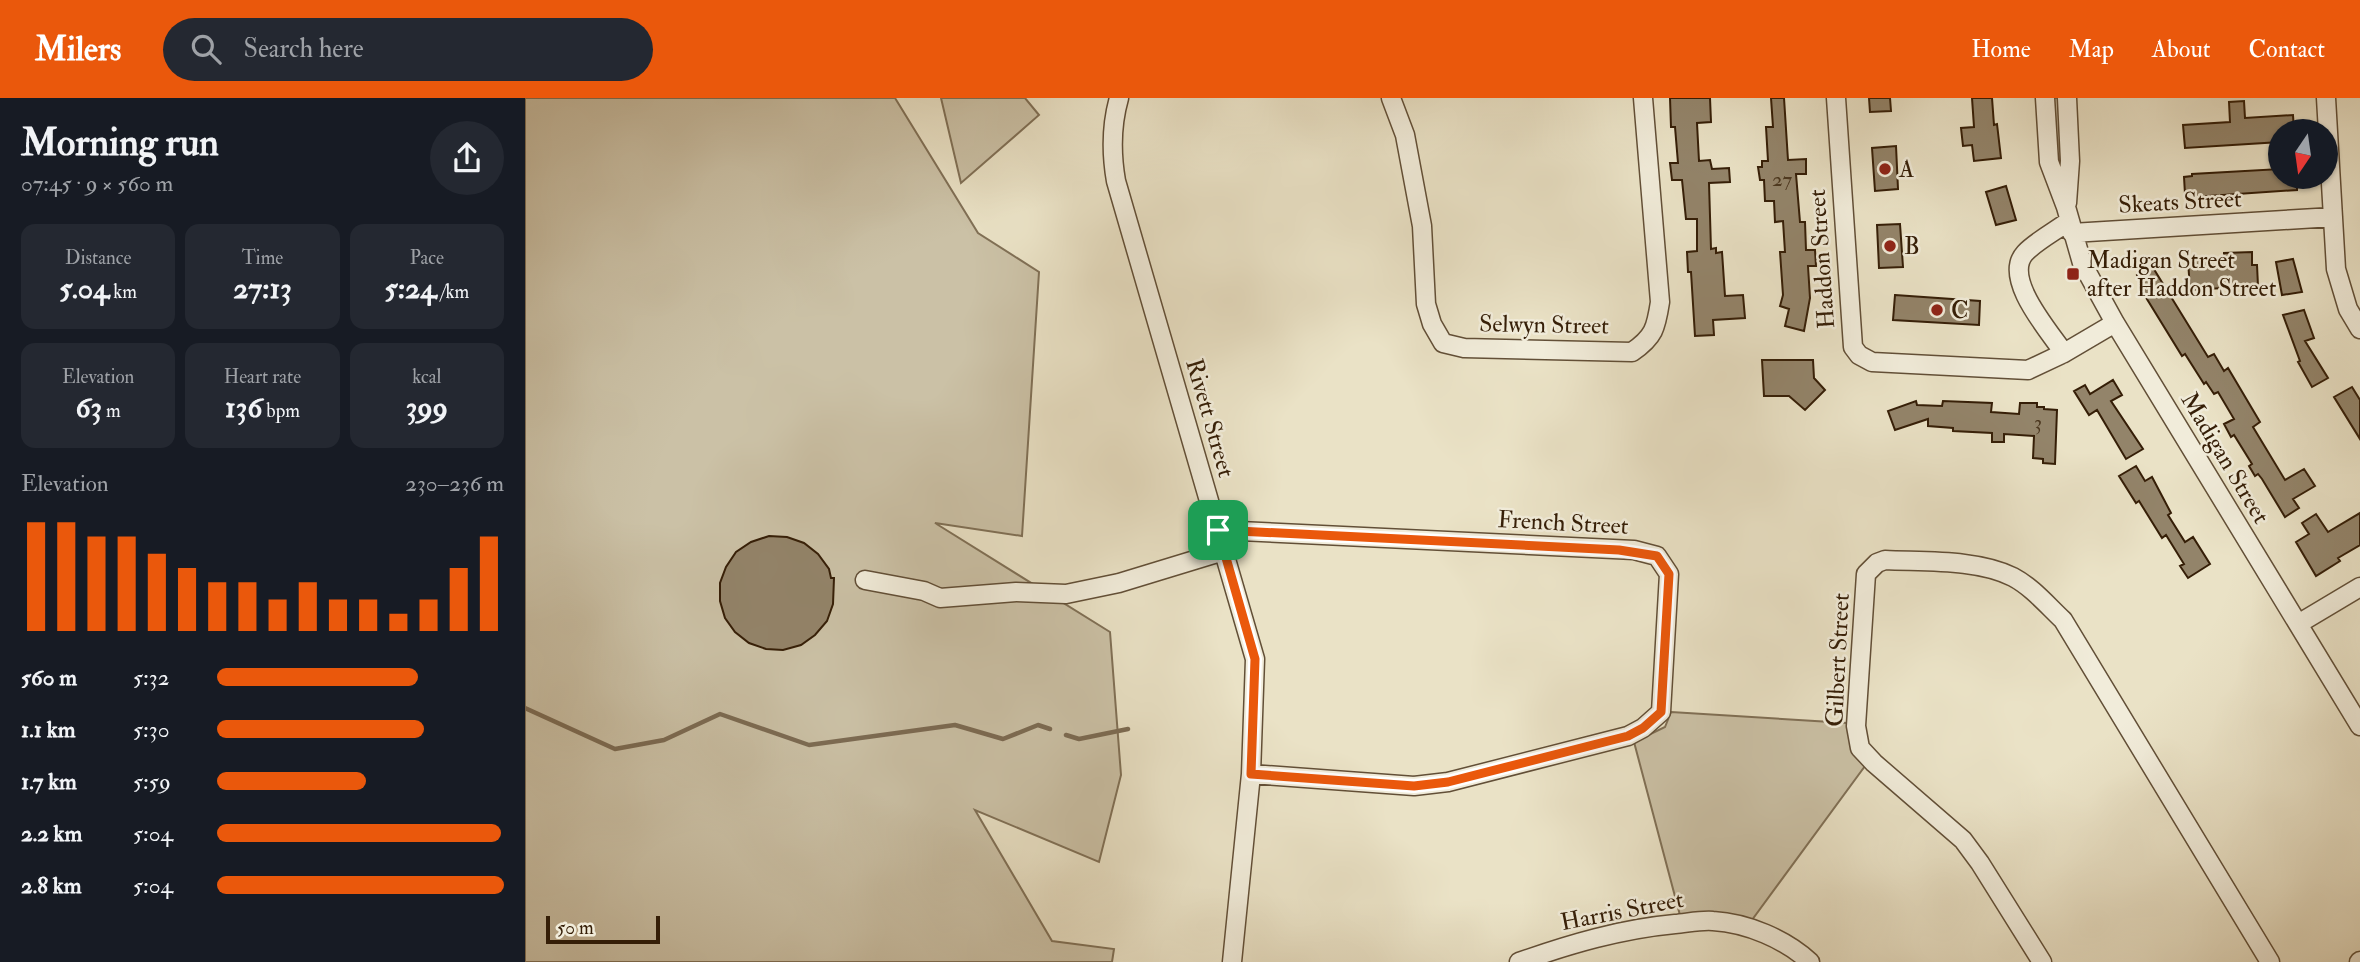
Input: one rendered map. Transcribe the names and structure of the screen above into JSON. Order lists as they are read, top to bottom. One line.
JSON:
{"streets":{"street":["Skeats Street","Haddon Street","Selwyn Street","Rivett Street","Madigan Street","French Street","Gilbert Street","Harris Street"]},"crossings":[["Skeats Street","Madigan Street"],["Haddon Street","Madigan Street"],["Rivett Street","French Street"]],"places":{"other":["A","B","C"],"transit":["Madigan Street after Haddon Street"]},"house_numbers":["27","3"],"scale_bar":"50 m","north":"bottom","page":{"header":"Milers","search":"Search here","nav":["Home","Map","About","Contact"],"heading":["Morning run","07:45 · 9 × 560 m"],"stats":[["Distance","5.04 km"],["Time","27:13"],["Pace","5:24 /km"],["Elevation","63 m"],["Heart rate","136 bpm"],["kcal","399"]],"chart":["Elevation","230–236 m"],"list":[{"name":"560 m","note":"5:32"},{"name":"1.1 km","note":"5:30"},{"name":"1.7 km","note":"5:59"},{"name":"2.2 km","note":"5:04"},{"name":"2.8 km","note":"5:04"}],"scale":"50 m"}}
